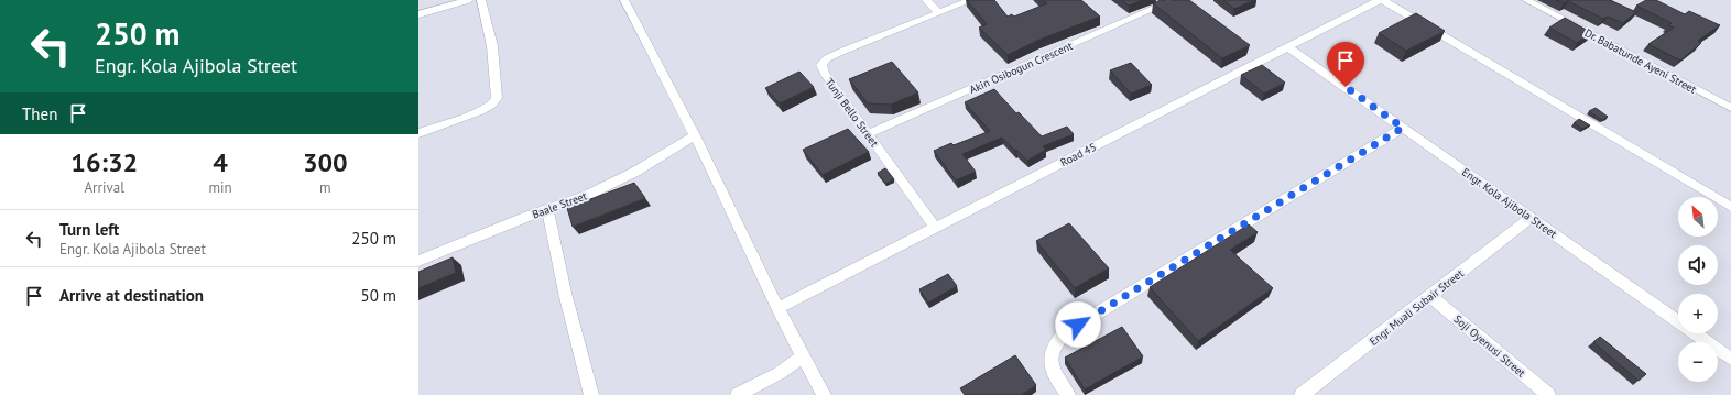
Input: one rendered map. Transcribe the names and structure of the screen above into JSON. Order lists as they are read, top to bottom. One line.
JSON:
{"streets":{"street":["Dr. Babatunde Ayeni Street","Akin Osibogun Crescent","Tunji Bello Street","Road 45","Engr. Kola Ajibola Street","Baale Street","Engr. Muali Subair Street","Soji Oyenusi Street"]},"crossings":[["Akin Osibogun Crescent","Tunji Bello Street"],["Tunji Bello Street","Road 45"],["Road 45","Engr. Kola Ajibola Street"],["Engr. Kola Ajibola Street","Engr. Muali Subair Street"],["Engr. Muali Subair Street","Soji Oyenusi Street"]],"north":"top left","page":{"turn":["250 m","Engr. Kola Ajibola Street"],"then":"Then","eta":["16:32","Arrival","4","min","300","m"],"map_buttons":["+","−"],"list":[{"name":"Turn left","note":"Engr. Kola Ajibola Street","value":"250 m"},{"name":"Arrive at destination","value":"50 m"}]}}
